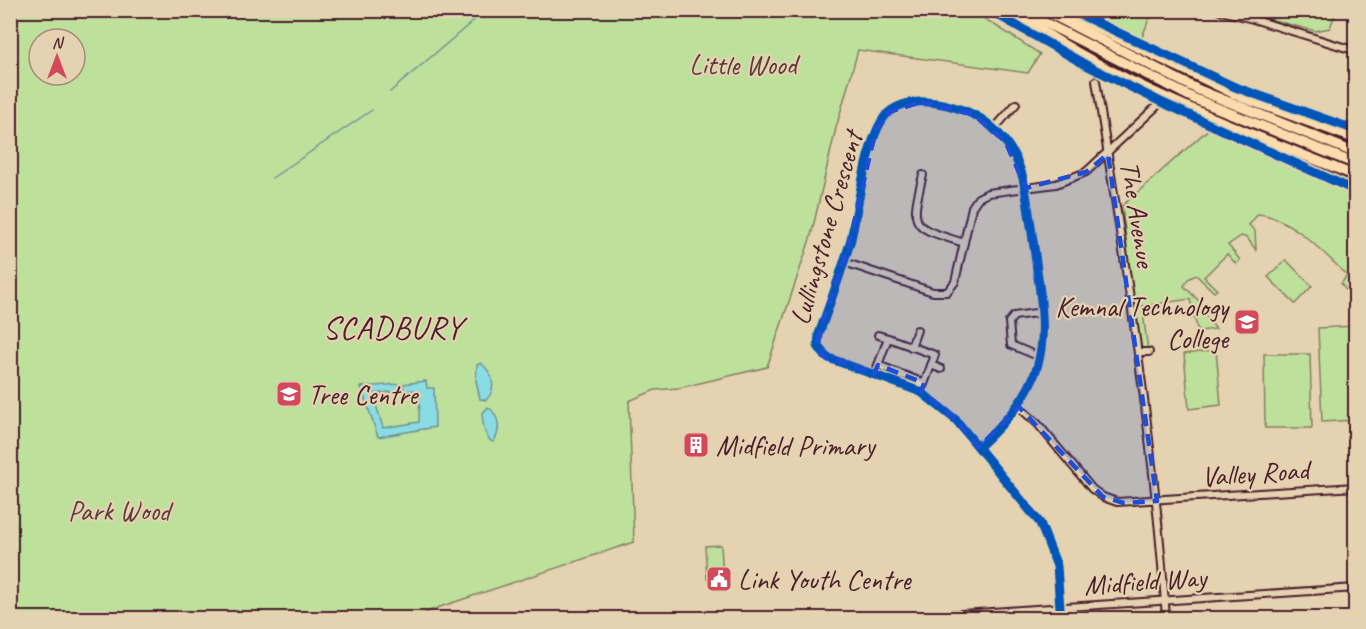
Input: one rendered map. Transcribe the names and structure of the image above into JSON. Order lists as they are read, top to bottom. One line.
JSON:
{"streets":{"street":["The Avenue","Lullingstone Crescent","Valley Road","Midfield Way"]},"crossings":[["The Avenue","Valley Road"],["The Avenue","Midfield Way"],["Lullingstone Crescent","Valley Road"]],"districts":["SCADBURY"],"parks":["Little Wood","Park Wood"],"places":{"school or university":["Kemnal Technology College","Tree Centre"],"building":["Midfield Primary"],"public building":["Link Youth Centre"]},"north":"top"}
